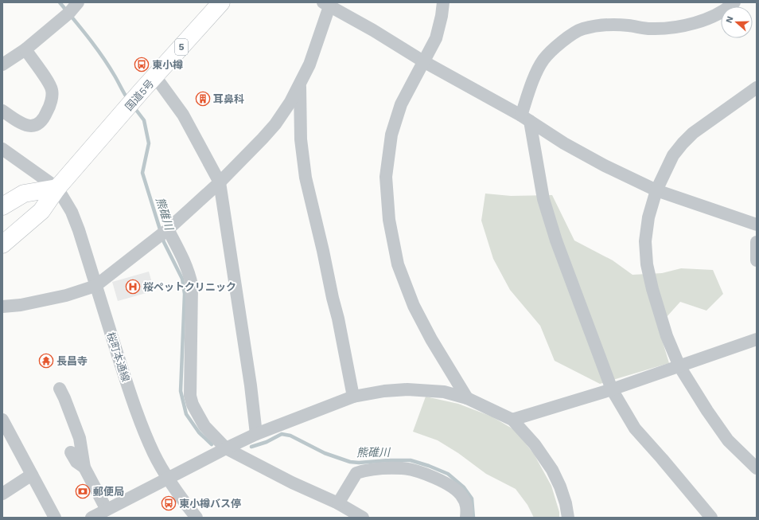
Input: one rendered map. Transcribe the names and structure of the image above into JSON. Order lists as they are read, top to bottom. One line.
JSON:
{"streets":{"highway":["5","国道5号"],"street":["桜町本通線"]},"crossings":[["国道5号","桜町本通線"]],"water":["熊碓川"],"places":{"bus stop":["東小樽","東小樽バス停"],"building":["耳鼻科"],"hospital":["桜ペットクリニック"],"temple":["長昌寺"],"bank":["郵便局"]},"north":"left"}
